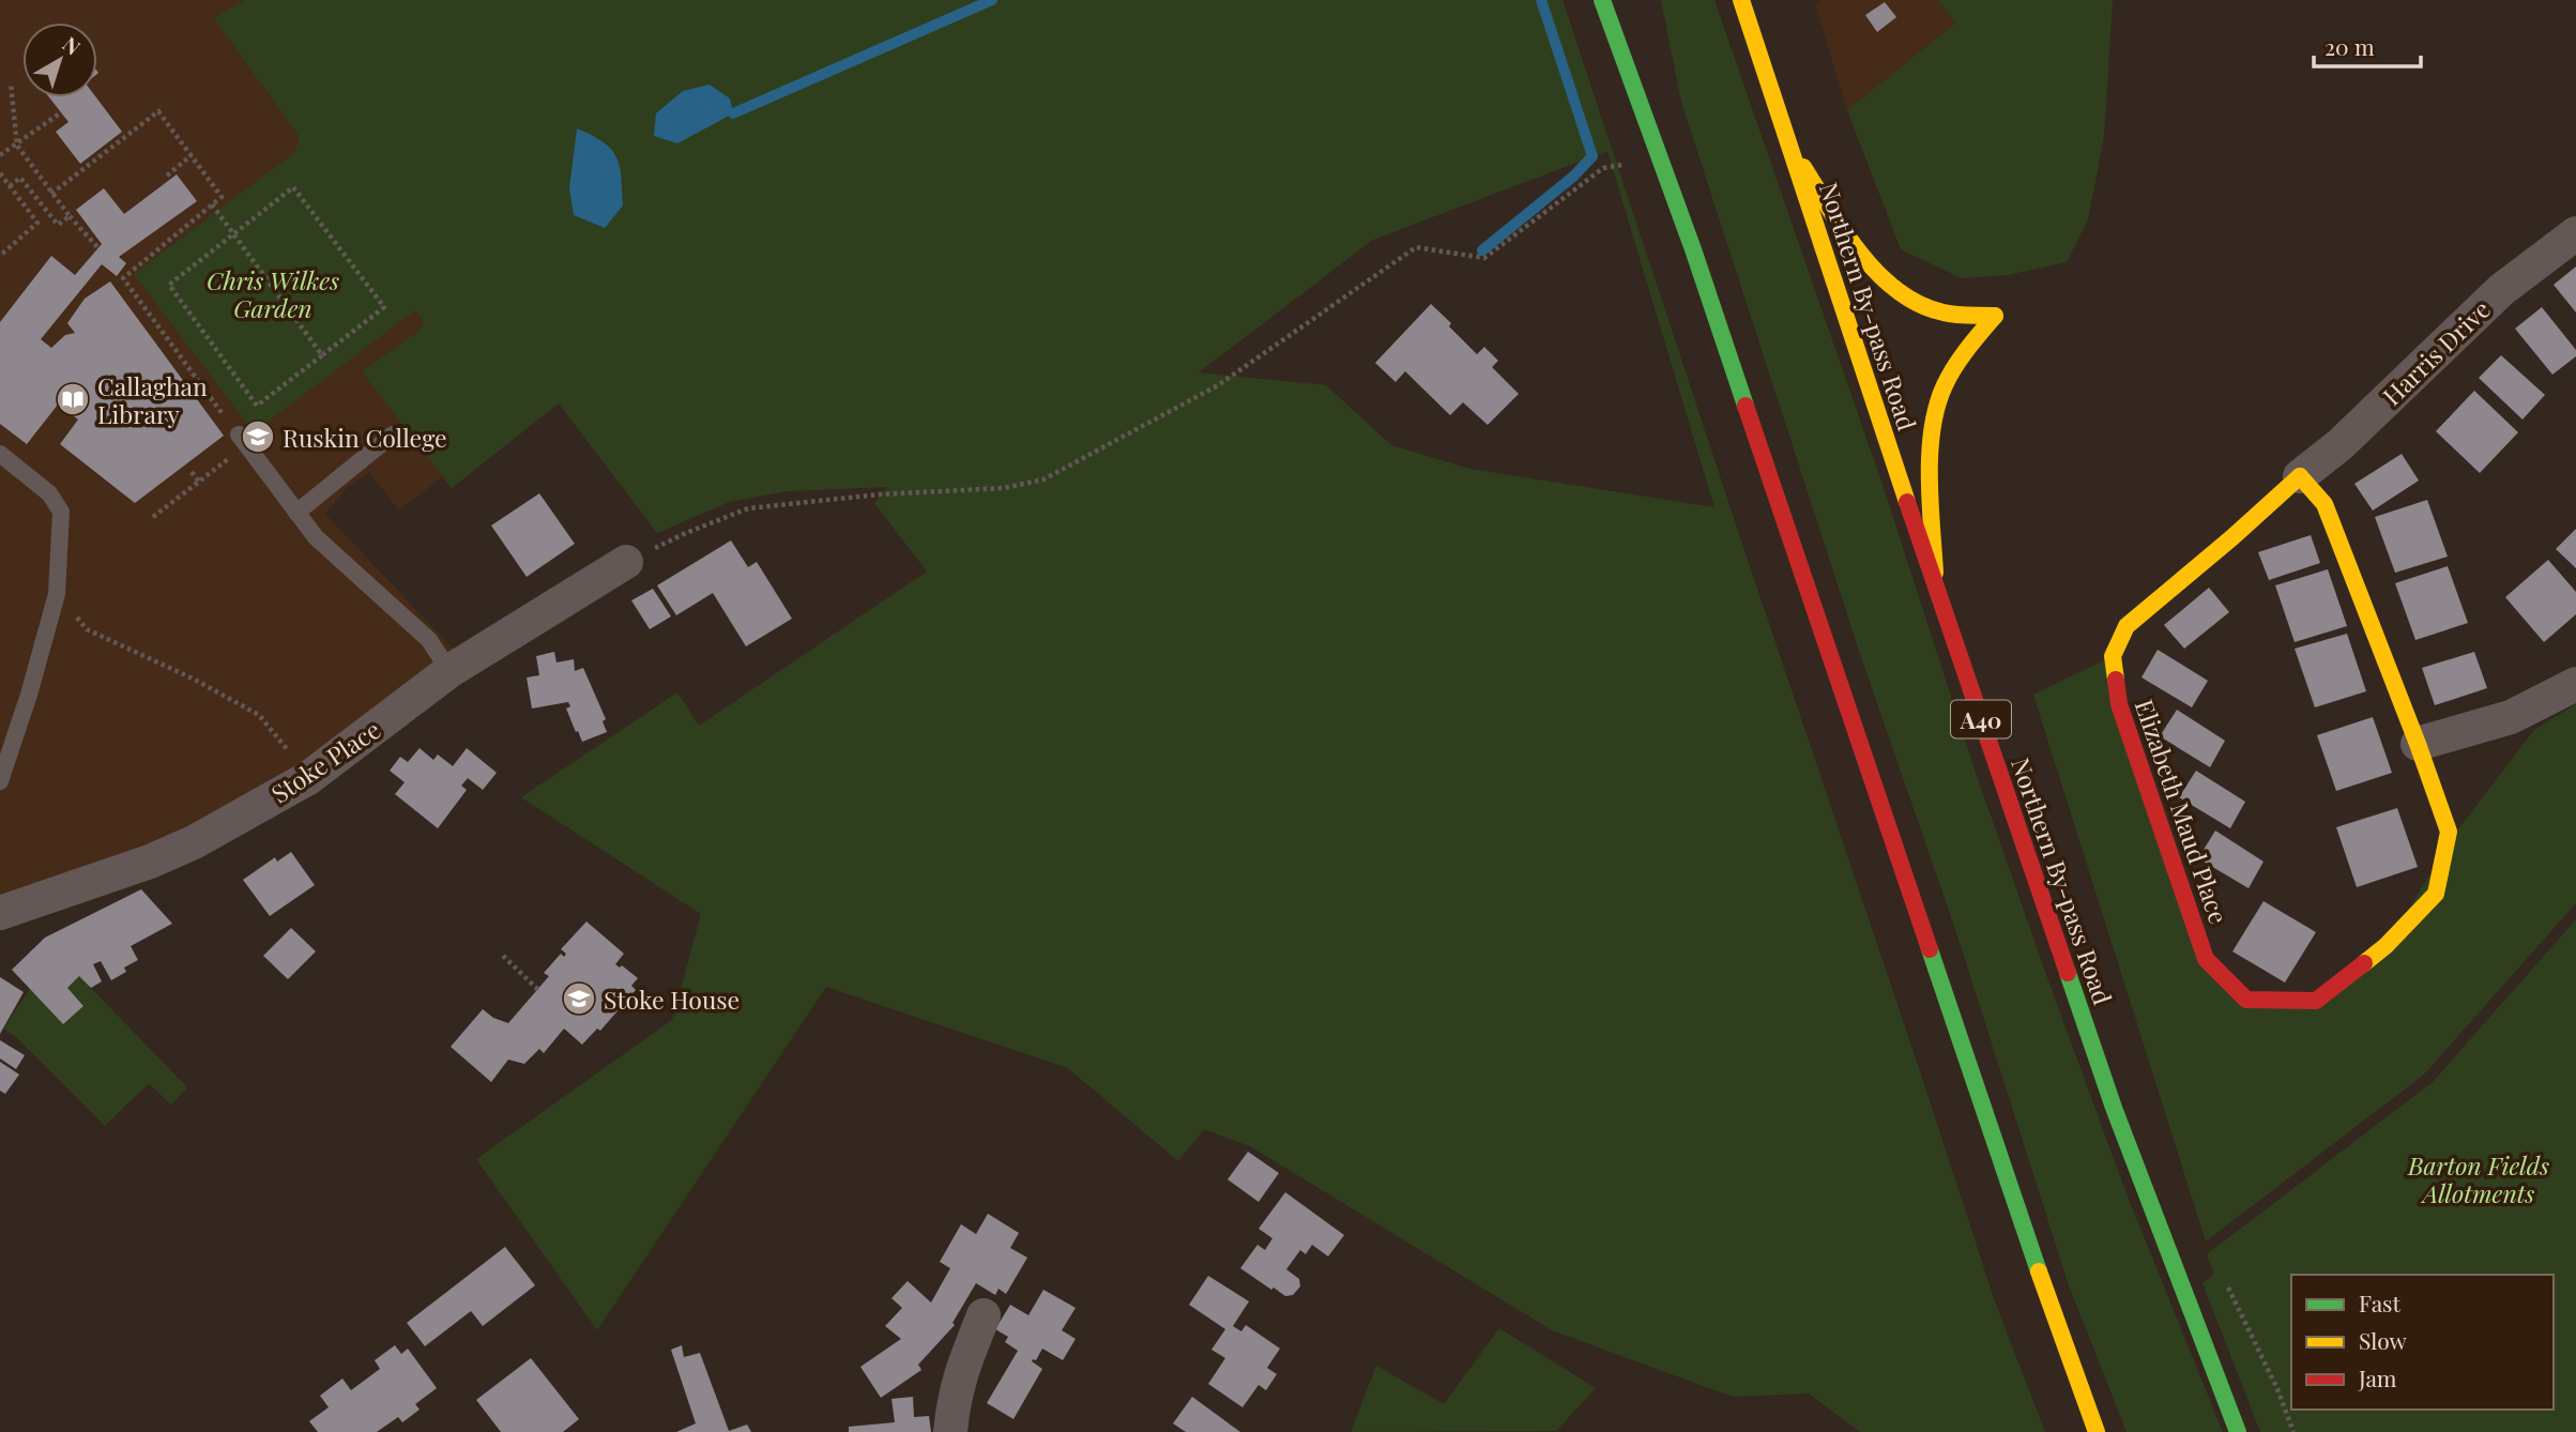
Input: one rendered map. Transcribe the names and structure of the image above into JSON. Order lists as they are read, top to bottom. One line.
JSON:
{"streets":{"main road":["Northern By-pass Road","A40","Elizabeth Maud Place"],"street":["Harris Drive","Stoke Place"]},"crossings":[["Harris Drive","Elizabeth Maud Place"]],"parks":["Chris Wilkes Garden","Barton Fields Allotments"],"places":{"library":["Callaghan Library"],"school or university":["Ruskin College","Stoke House"]},"legend":["Fast","Slow","Jam"],"scale_bar":"20 m","north":"top right"}
